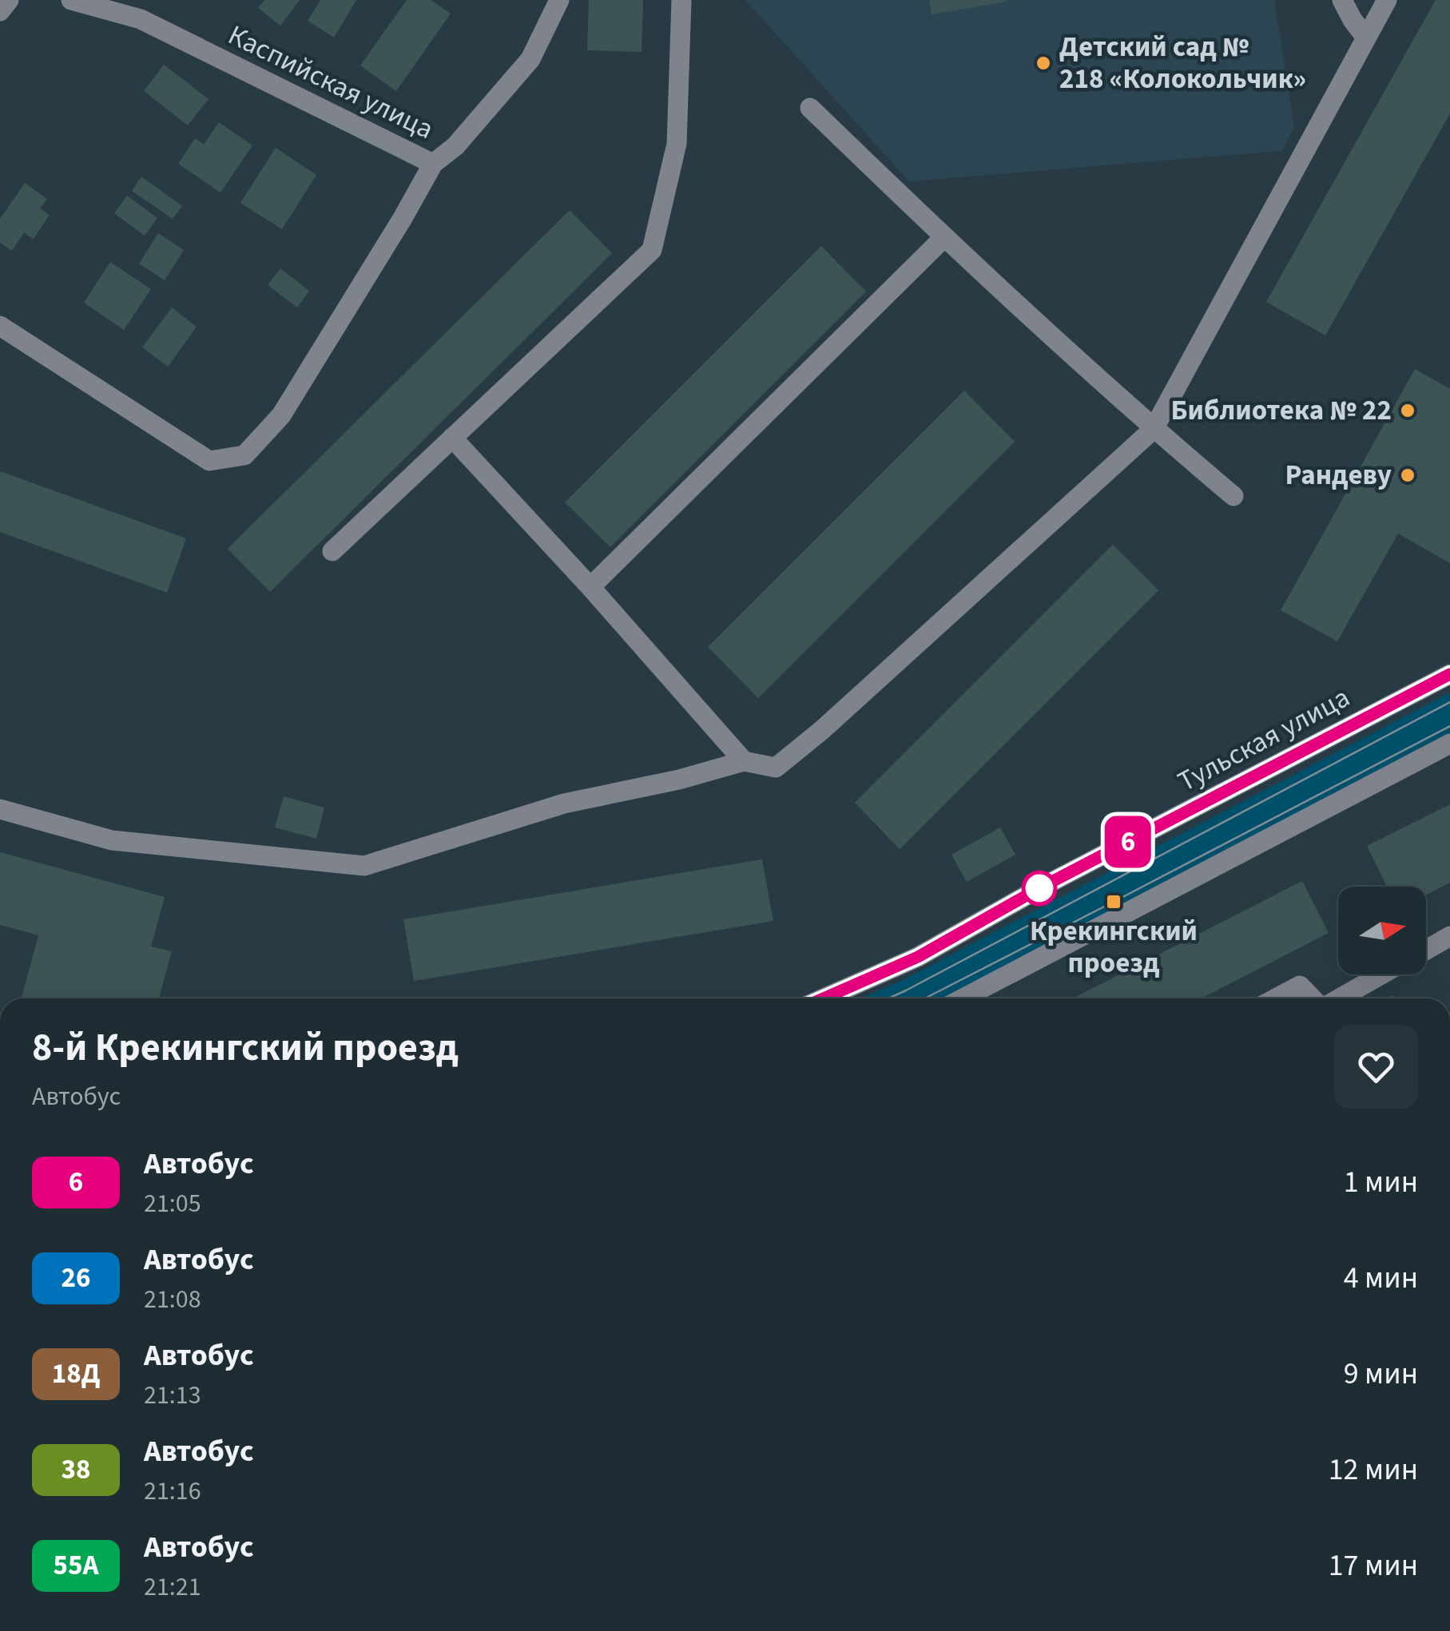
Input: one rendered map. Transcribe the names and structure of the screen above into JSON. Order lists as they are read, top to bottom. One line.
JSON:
{"streets":{"street":["Каспийская улица","Тульская улица"]},"places":{"other":["Детский сад № 218 «Колокольчик»","Библиотека № 22","Рандеву"],"transit":["Крекингский проезд"]},"lines":["bus line 6"],"north":"right","page":{"on_map":"6","heading":["8-й Крекингский проезд","Автобус"],"list":[{"mark":"6","name":"Автобус","note":"21:05","value":"1 мин"},{"mark":"26","name":"Автобус","note":"21:08","value":"4 мин"},{"mark":"18Д","name":"Автобус","note":"21:13","value":"9 мин"},{"mark":"38","name":"Автобус","note":"21:16","value":"12 мин"},{"mark":"55А","name":"Автобус","note":"21:21","value":"17 мин"}]}}
